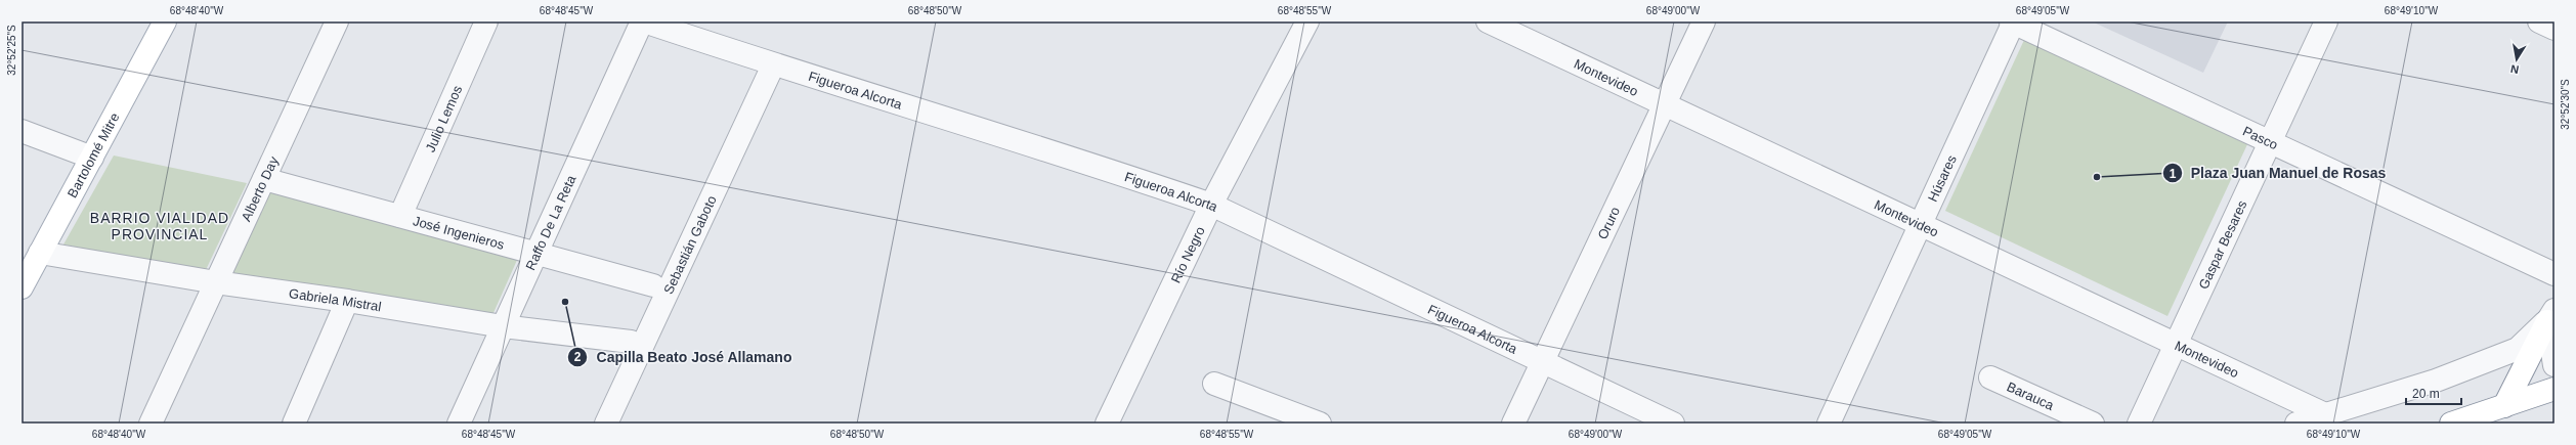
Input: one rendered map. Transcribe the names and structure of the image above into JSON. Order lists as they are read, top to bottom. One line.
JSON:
{"streets":{"main road":["Bartolomé Mitre"],"street":["Montevideo","Figueroa Alcorta","Julio Lemos","Pasco","Húsares","Alberto Day","Raffo De La Reta","Oruro","José Ingenieros","Sebastián Gaboto","Gaspar Besares","Río Negro","Gabriela Mistral","Barauca"]},"crossings":[["Montevideo","Húsares"],["Montevideo","Oruro"],["Montevideo","Gaspar Besares"],["Figueroa Alcorta","Raffo De La Reta"],["Figueroa Alcorta","Oruro"],["Figueroa Alcorta","Sebastián Gaboto"],["Figueroa Alcorta","Río Negro"],["Julio Lemos","José Ingenieros"],["Pasco","Húsares"],["Pasco","Gaspar Besares"],["Bartolomé Mitre","Gabriela Mistral"],["Alberto Day","José Ingenieros"],["Alberto Day","Gabriela Mistral"],["Raffo De La Reta","José Ingenieros"],["Raffo De La Reta","Gabriela Mistral"]],"districts":["BARRIO VIALIDAD PROVINCIAL"],"places":["Plaza Juan Manuel de Rosas","Capilla Beato José Allamano"],"scale_bar":"20 m","north":"bottom","coordinates":["68°48'40\"W","68°48'45\"W","68°48'50\"W","68°48'55\"W","68°49'00\"W","68°49'05\"W","68°49'10\"W","32°52'25\"S","32°52'30\"S"]}
